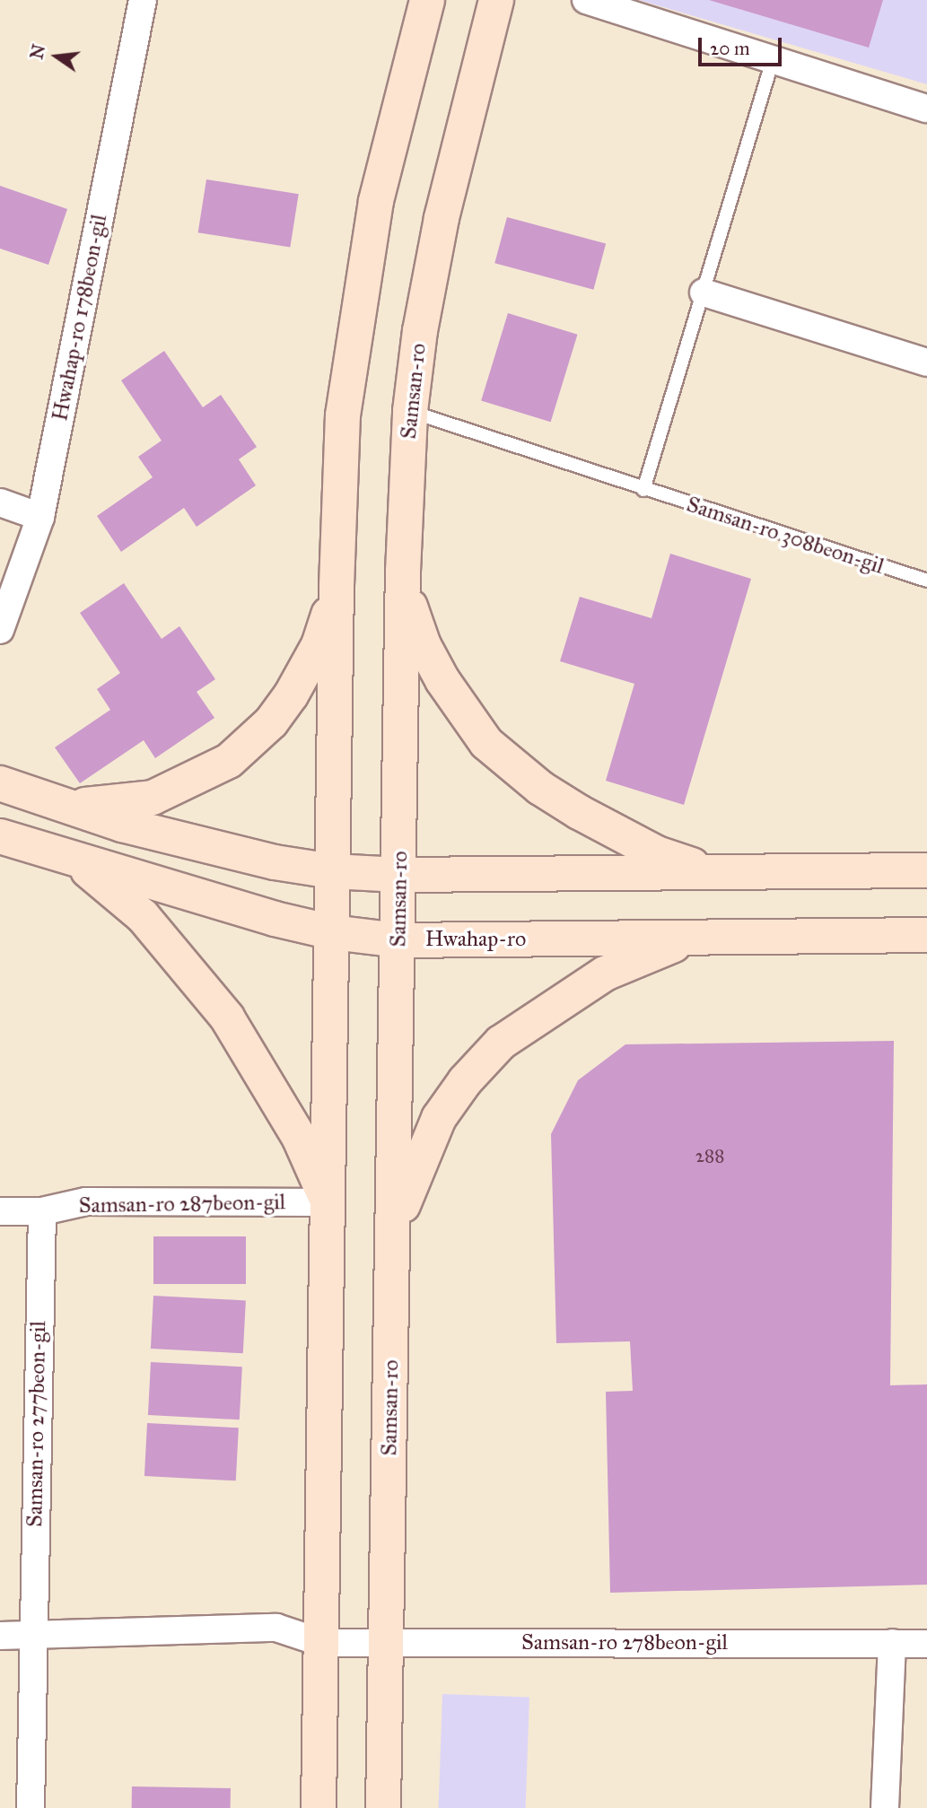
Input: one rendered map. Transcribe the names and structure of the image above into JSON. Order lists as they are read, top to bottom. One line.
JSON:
{"streets":{"main road":["Samsan-ro","Hwahap-ro"],"street":["Hwahap-ro 178beon-gil","Samsan-ro 287beon-gil","Samsan-ro 277beon-gil","Samsan-ro 278beon-gil"],"lane":["Samsan-ro 308beon-gil"]},"crossings":[["Samsan-ro","Samsan-ro 308beon-gil"],["Samsan-ro","Hwahap-ro"],["Samsan-ro","Samsan-ro 278beon-gil"],["Samsan-ro 287beon-gil","Samsan-ro 277beon-gil"]],"house_numbers":["288"],"scale_bar":"20 m","north":"left"}
